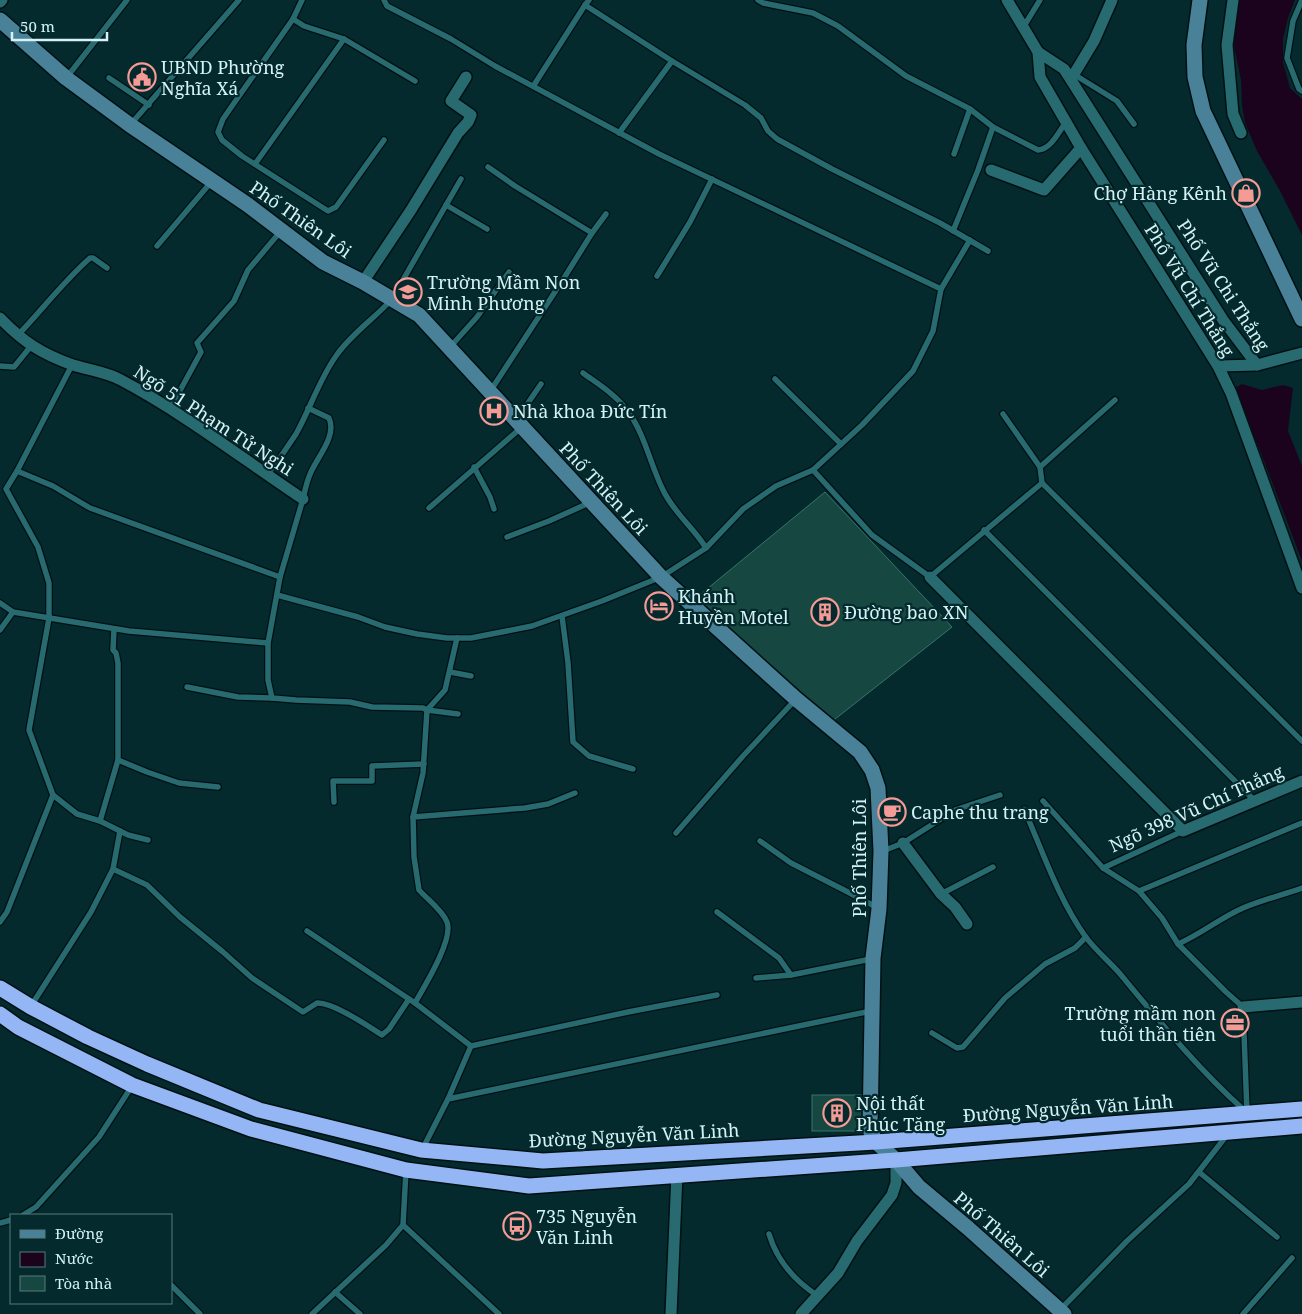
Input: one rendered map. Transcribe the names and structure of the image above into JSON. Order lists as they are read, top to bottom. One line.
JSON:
{"streets":{"highway":["Đường Nguyễn Văn Linh"],"main road":["Phố Thiên Lôi"],"street":["Phố Vũ Chi Thắng","Phố Vũ Chí Thắng","Ngõ 51 Phạm Tử Nghi","Ngõ 398 Vũ Chí Thắng"]},"crossings":[["Phố Thiên Lôi","Đường Nguyễn Văn Linh"],["Phố Vũ Chi Thắng","Phố Vũ Chí Thắng"]],"places":{"public building":["UBND Phường Nghĩa Xá"],"shop":["Chợ Hàng Kênh"],"school or university":["Trường Mầm Non Minh Phương"],"hospital":["Nhà khoa Đức Tín"],"hotel":["Khánh Huyền Motel"],"building":["Đường bao XN","Nội thất Phúc Tăng"],"cafe":["Caphe thu trang"],"office":["Trường mầm non tuổi thần tiên"],"bus stop":["735 Nguyễn Văn Linh"]},"legend":["Đường","Nước","Tòa nhà"],"scale_bar":"50 m"}
